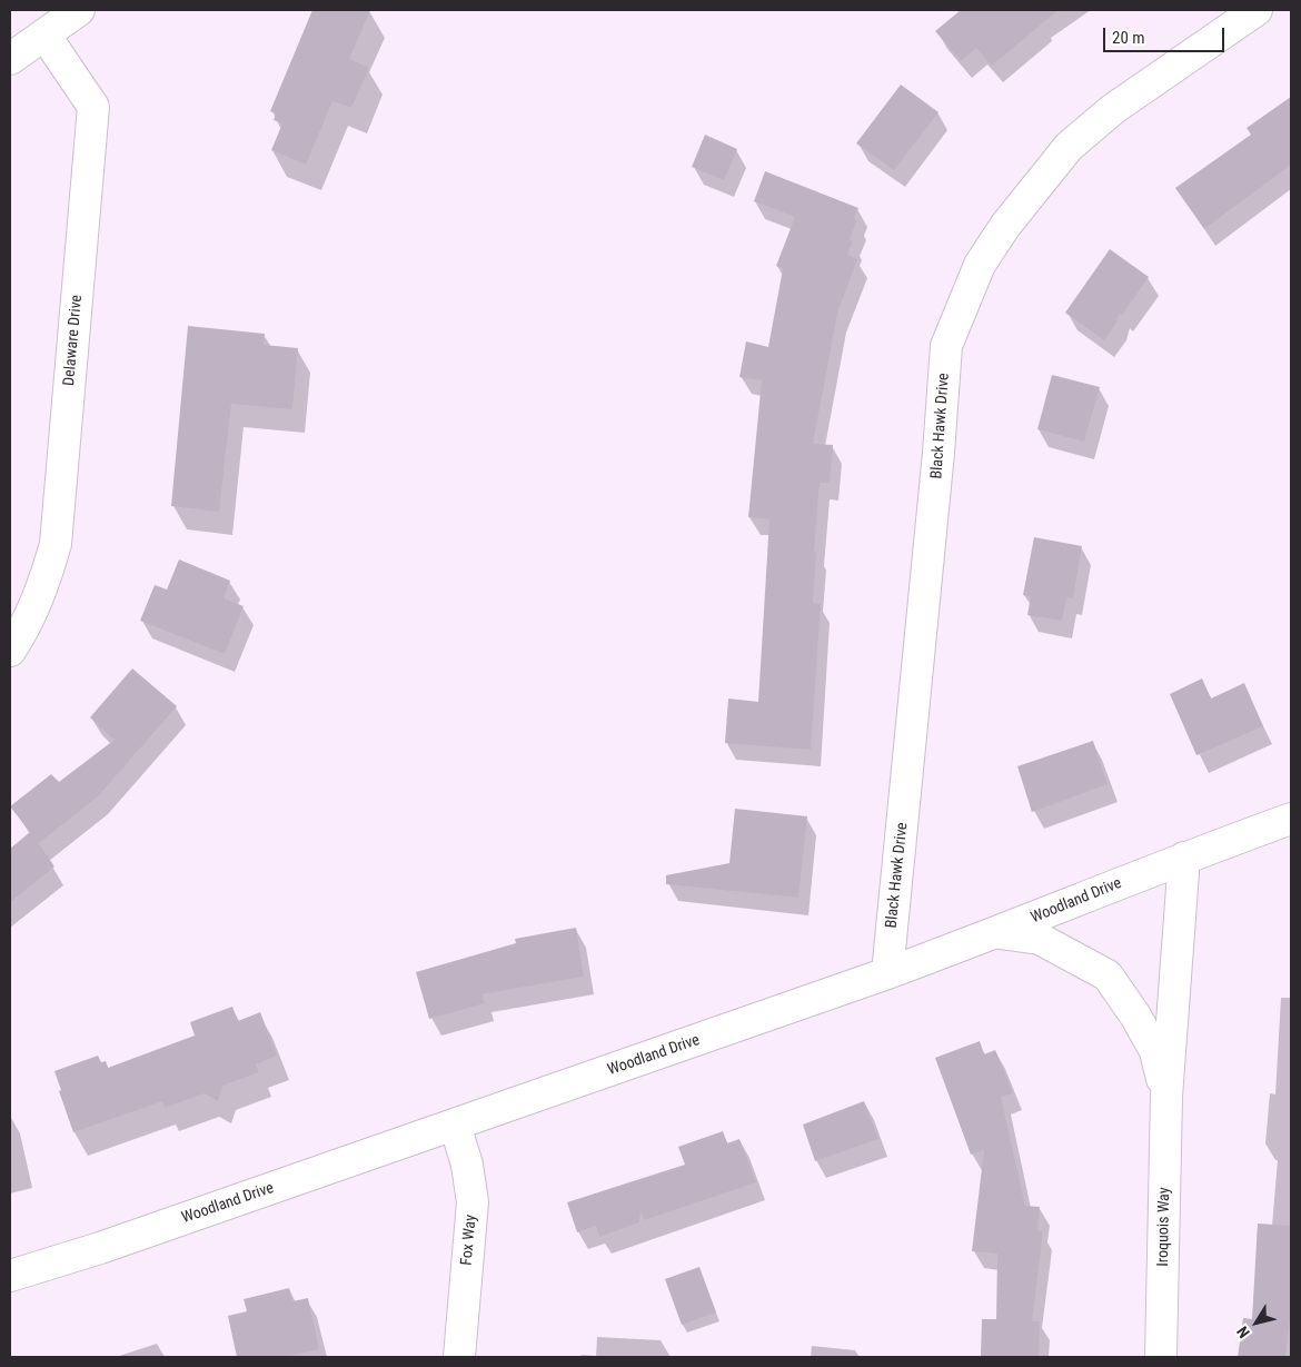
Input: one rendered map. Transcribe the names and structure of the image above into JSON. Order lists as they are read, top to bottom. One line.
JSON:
{"streets":{"street":["Delaware Drive","Black Hawk Drive","Woodland Drive","Iroquois Way","Fox Way"]},"crossings":[["Black Hawk Drive","Woodland Drive"],["Woodland Drive","Iroquois Way"],["Woodland Drive","Fox Way"]],"scale_bar":"20 m","north":"bottom left"}
